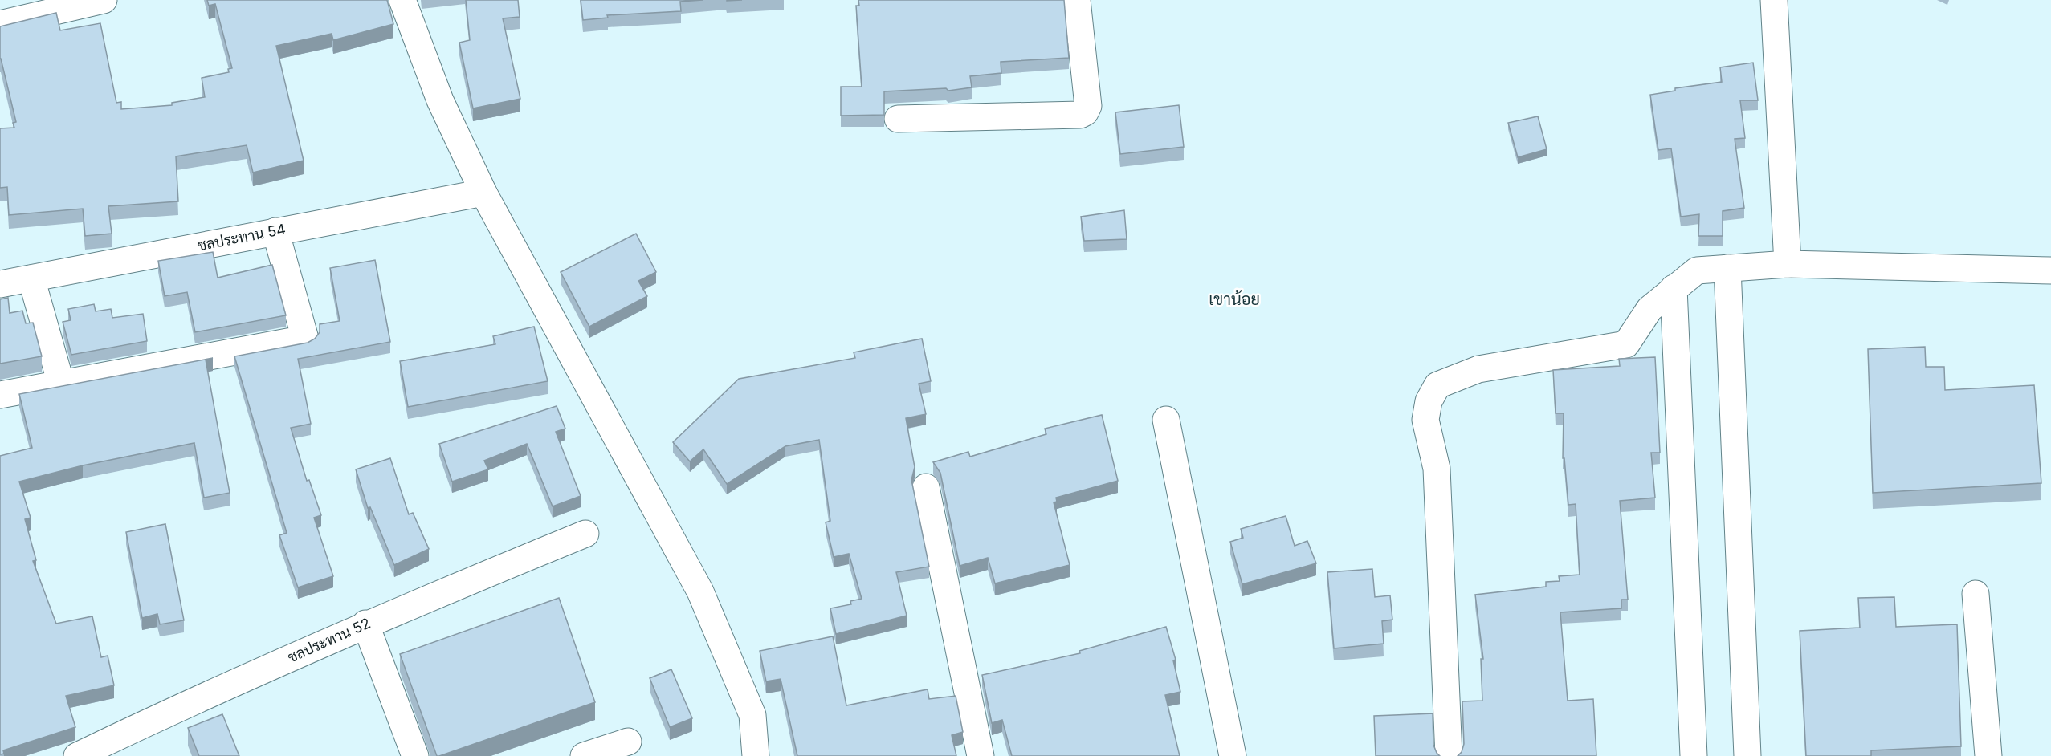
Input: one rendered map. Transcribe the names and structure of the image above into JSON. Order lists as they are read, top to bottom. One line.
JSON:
{"streets":{"street":["ชลประทาน 54","ชลประทาน 52"]},"districts":["เขาน้อย"]}
